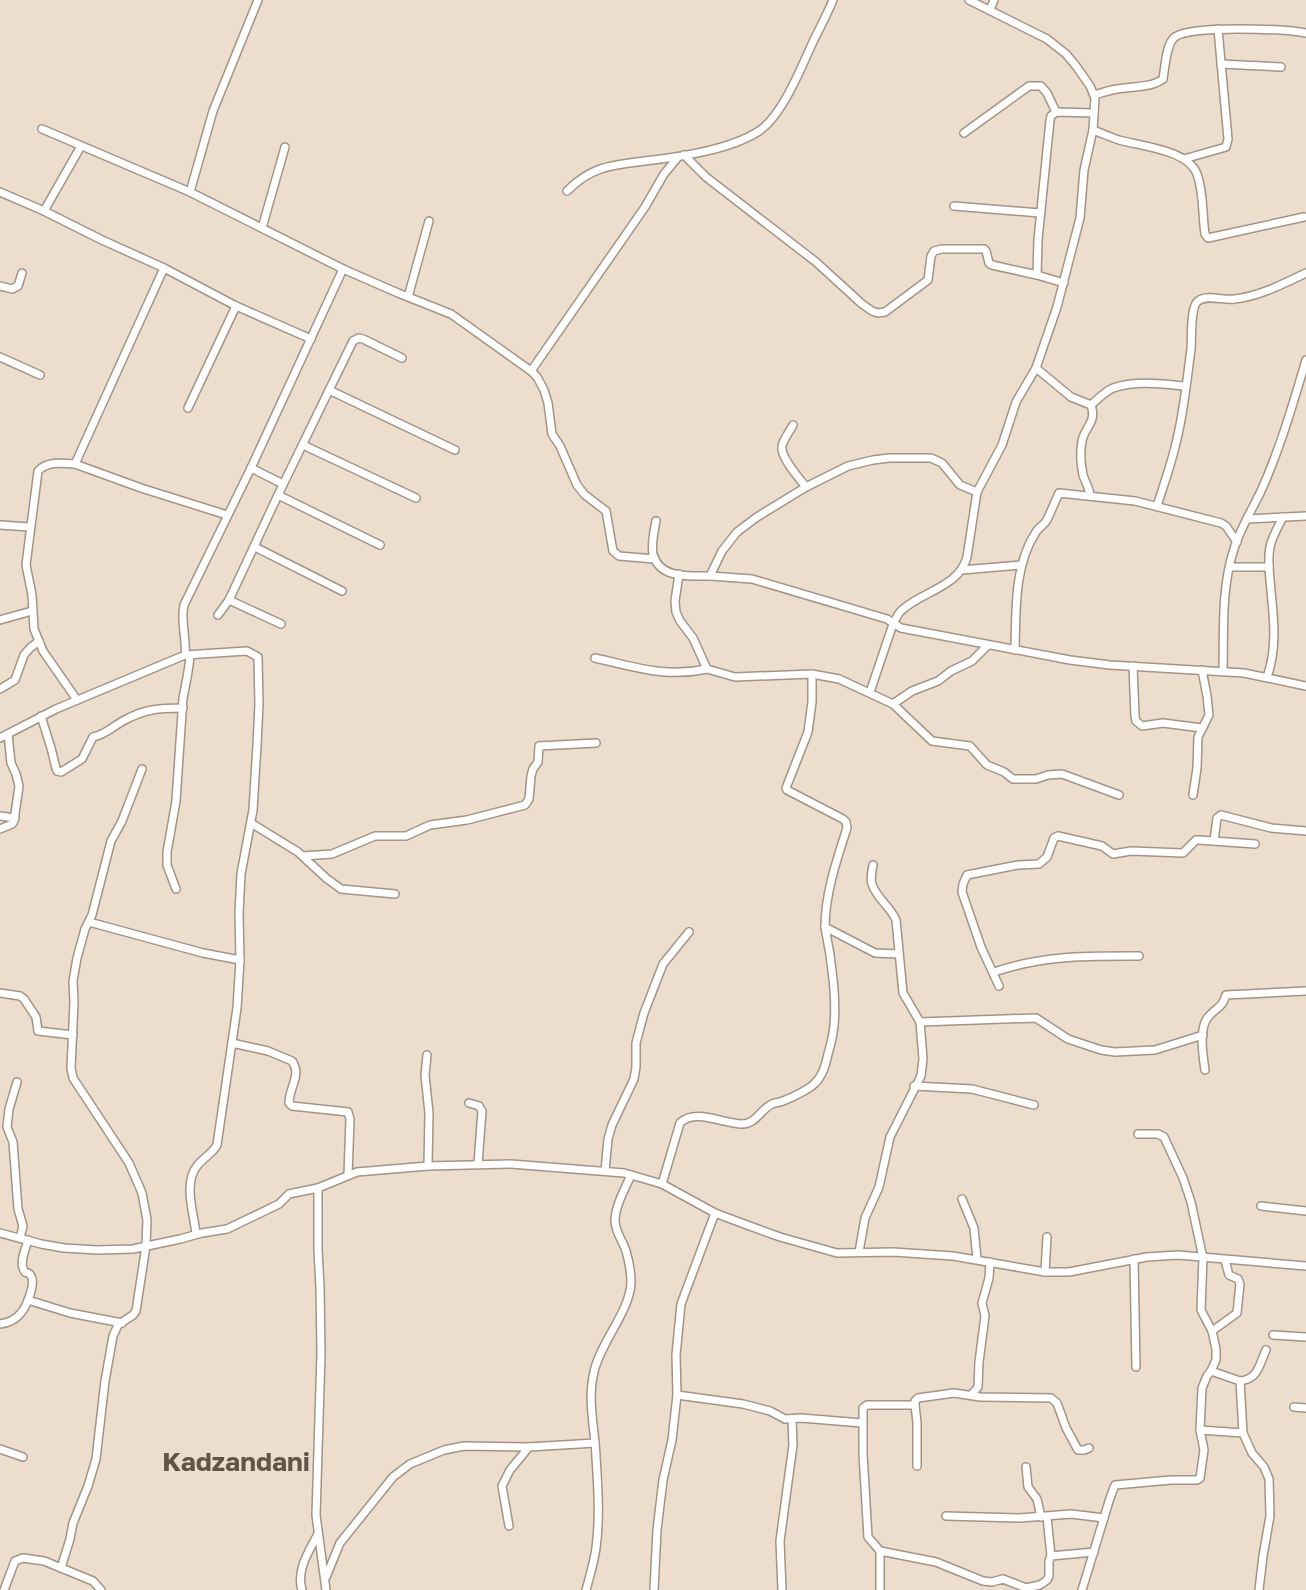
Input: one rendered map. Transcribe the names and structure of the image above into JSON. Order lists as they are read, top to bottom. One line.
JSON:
{"districts":["Kadzandani"]}
